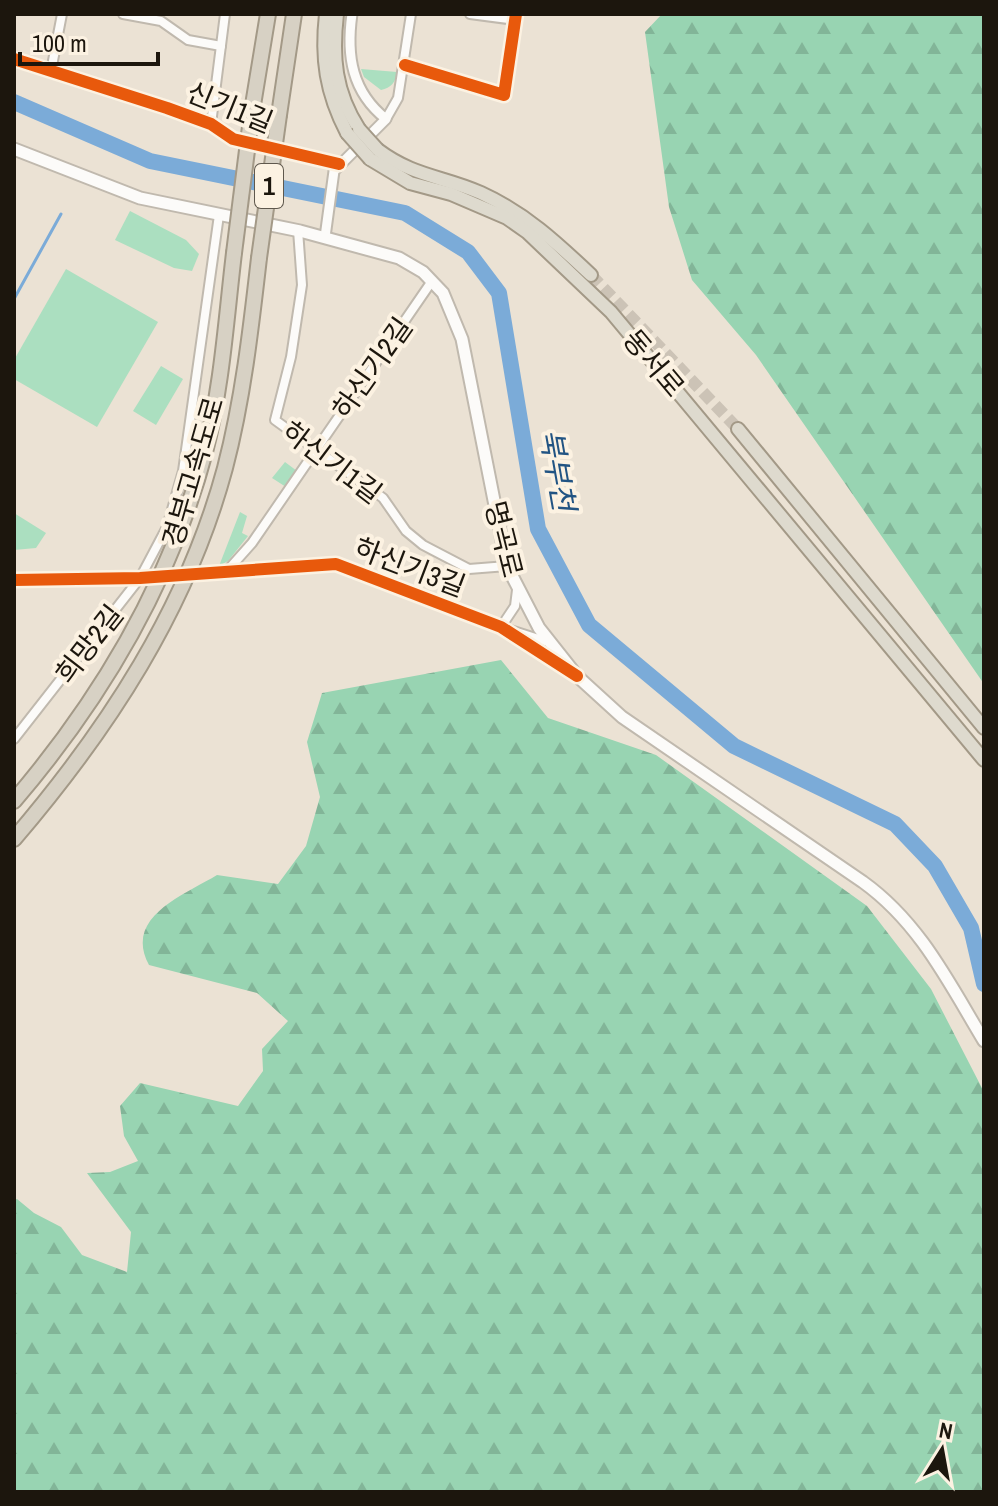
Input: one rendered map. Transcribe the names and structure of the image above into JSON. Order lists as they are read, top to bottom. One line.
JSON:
{"streets":{"highway":["1","동서로","경부고속도로"],"main road":["명곡로"],"street":["신기1길","하신기2길","하신기1길","하신기3길","희망2길"]},"crossings":[["하신기2길","하신기1길"],["하신기2길","명곡로"],["하신기2길","하신기3길"],["하신기1길","명곡로"],["명곡로","하신기3길"],["명곡로","희망2길"]],"water":["북부천"],"scale_bar":"100 m","north":"top"}
